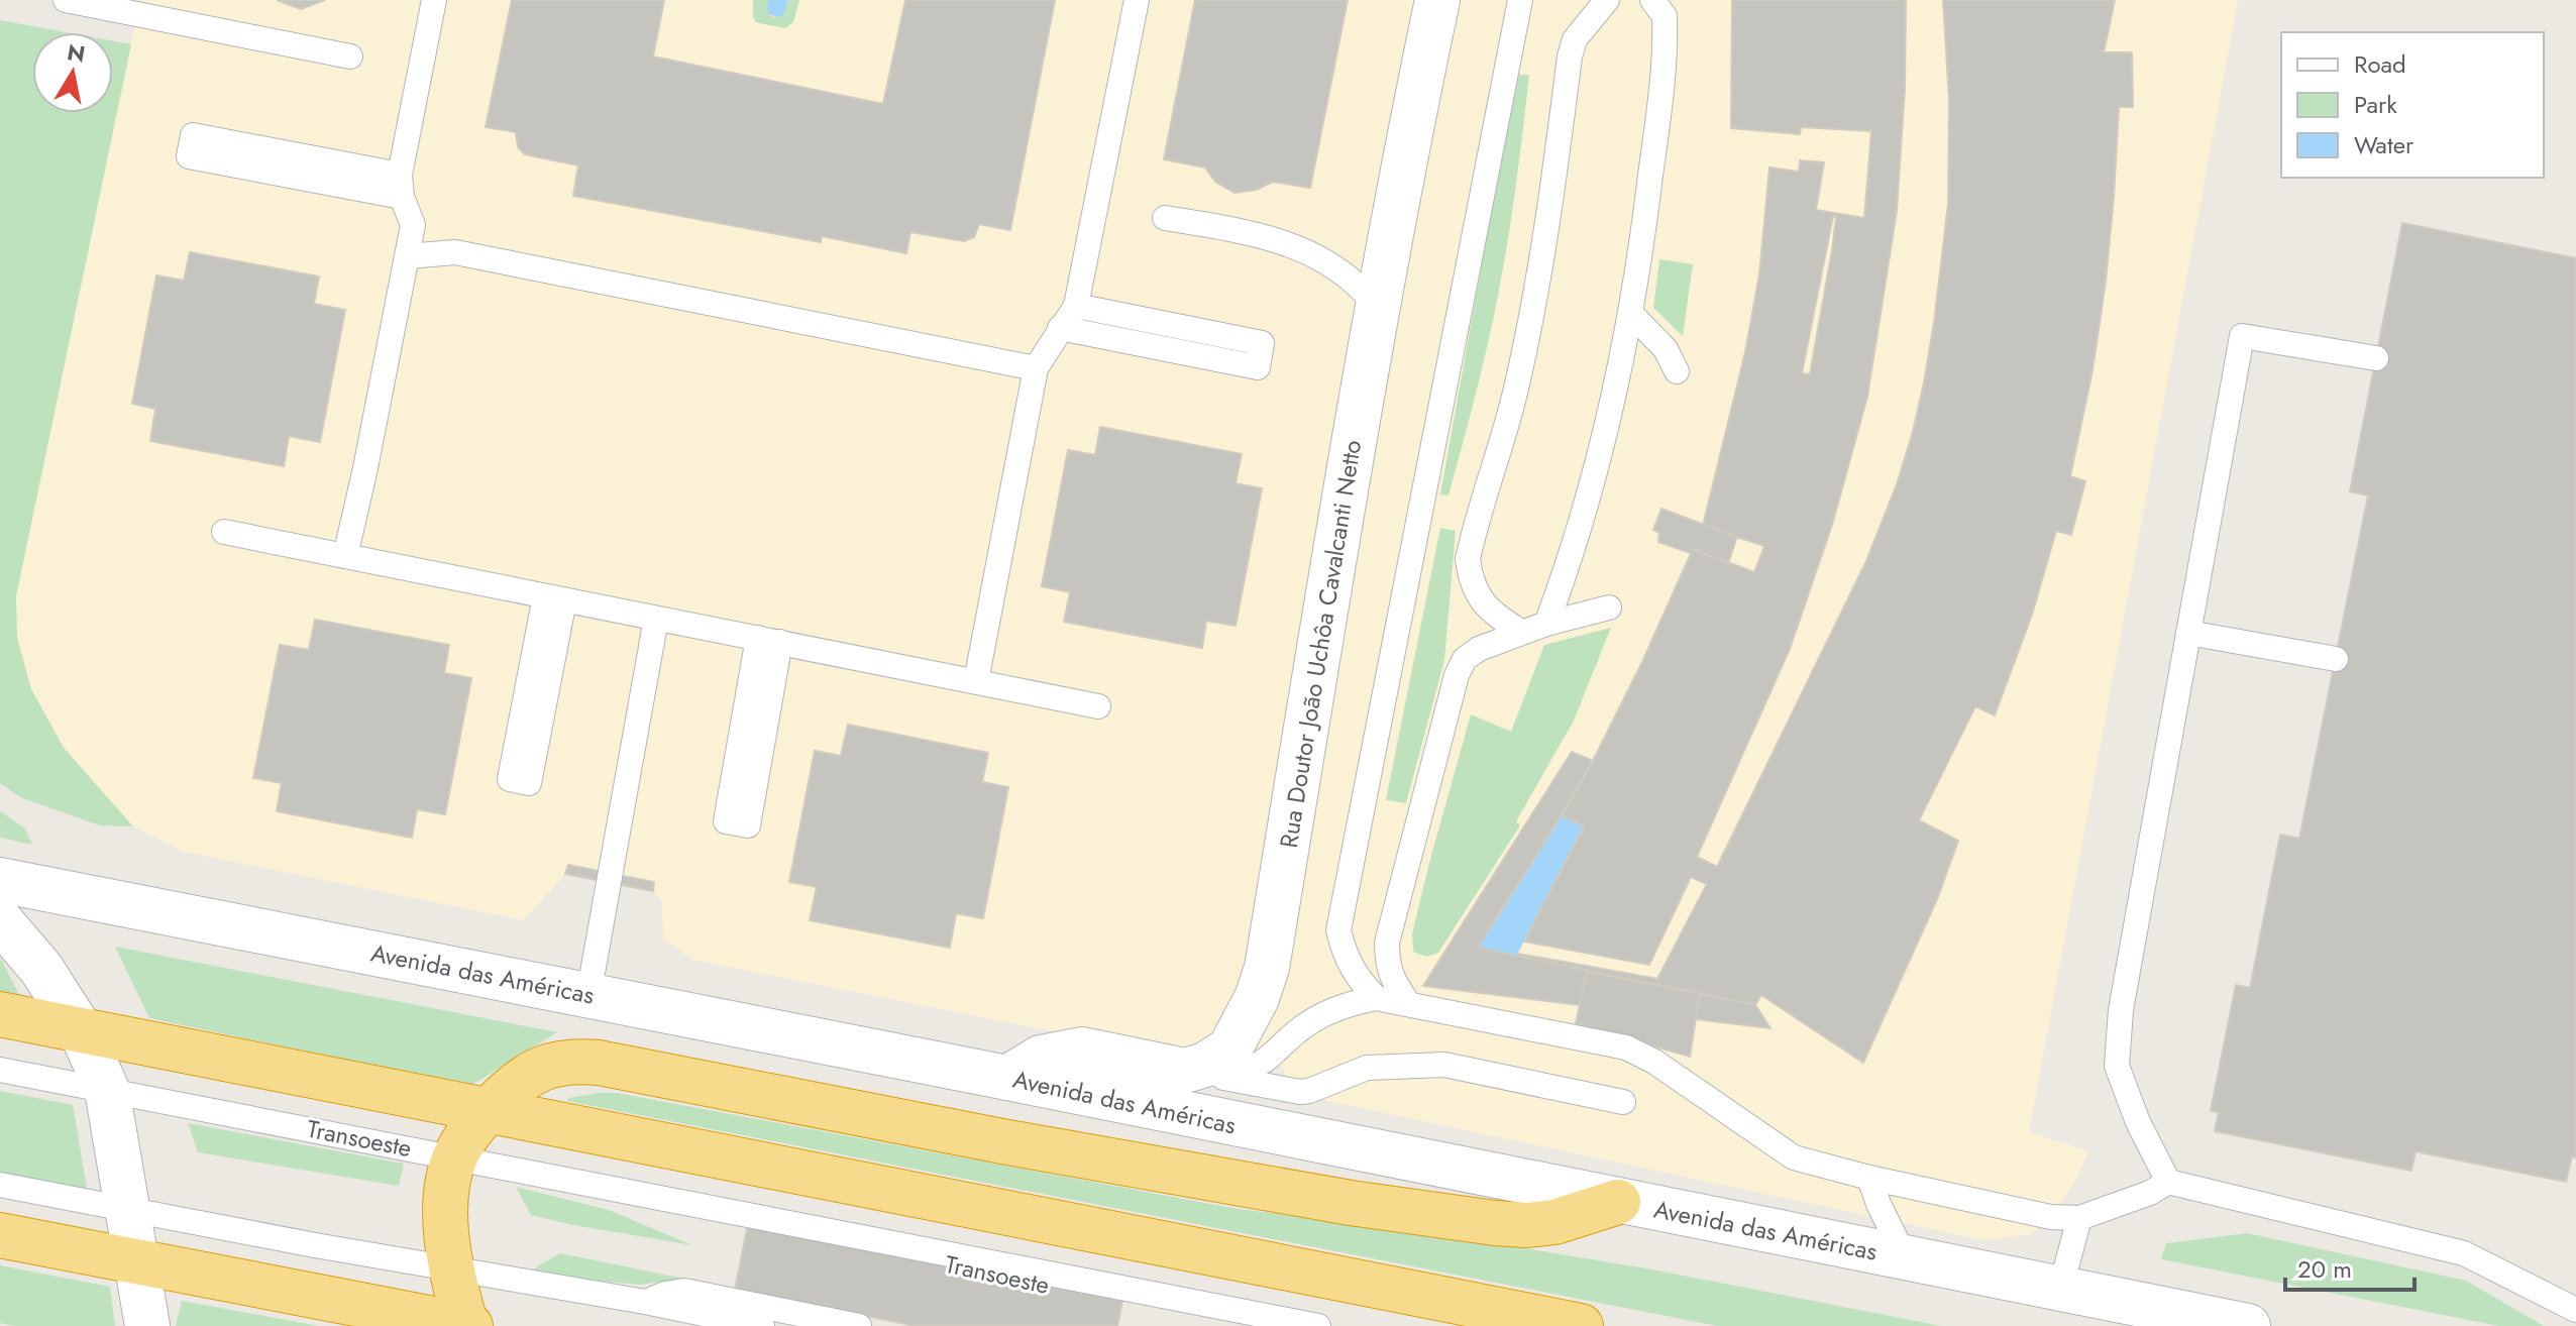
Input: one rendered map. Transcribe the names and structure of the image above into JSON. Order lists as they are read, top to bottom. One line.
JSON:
{"streets":{"main road":["Rua Doutor João Uchôa Cavalcanti Netto","Avenida das Américas"],"lane":["Transoeste"]},"legend":["Road","Park","Water"],"scale_bar":"20 m","north":"top"}
